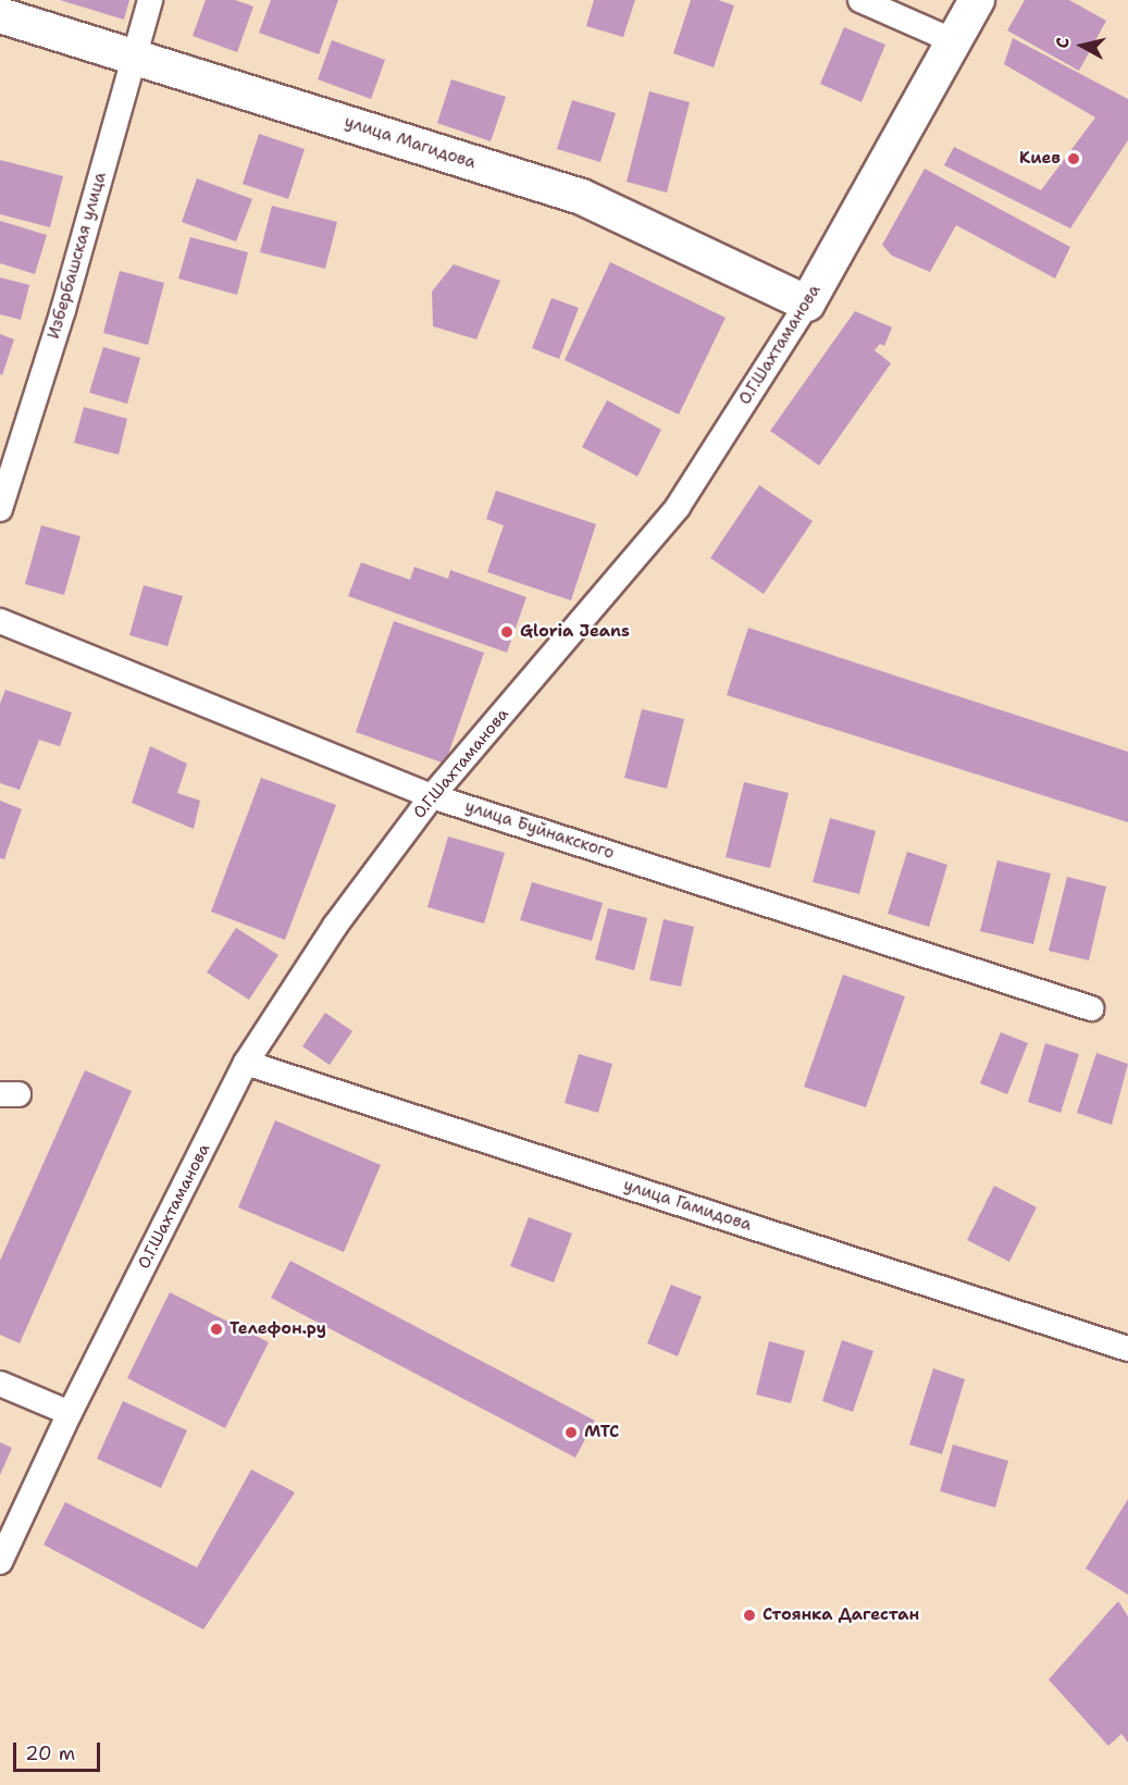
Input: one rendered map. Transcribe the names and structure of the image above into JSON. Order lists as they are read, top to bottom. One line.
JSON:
{"streets":{"main road":["улица Магидова","О.Г.Шахтаманова"],"street":["Избербашская улица","улица Буйнакского","улица Гамидова"]},"crossings":[["улица Магидова","Избербашская улица"],["улица Магидова","О.Г.Шахтаманова"],["О.Г.Шахтаманова","улица Буйнакского"],["О.Г.Шахтаманова","улица Гамидова"]],"places":["Киев","Gloria Jeans","Телефон.ру","МТС","Стоянка Дагестан"],"scale_bar":"20 m","north":"left"}
